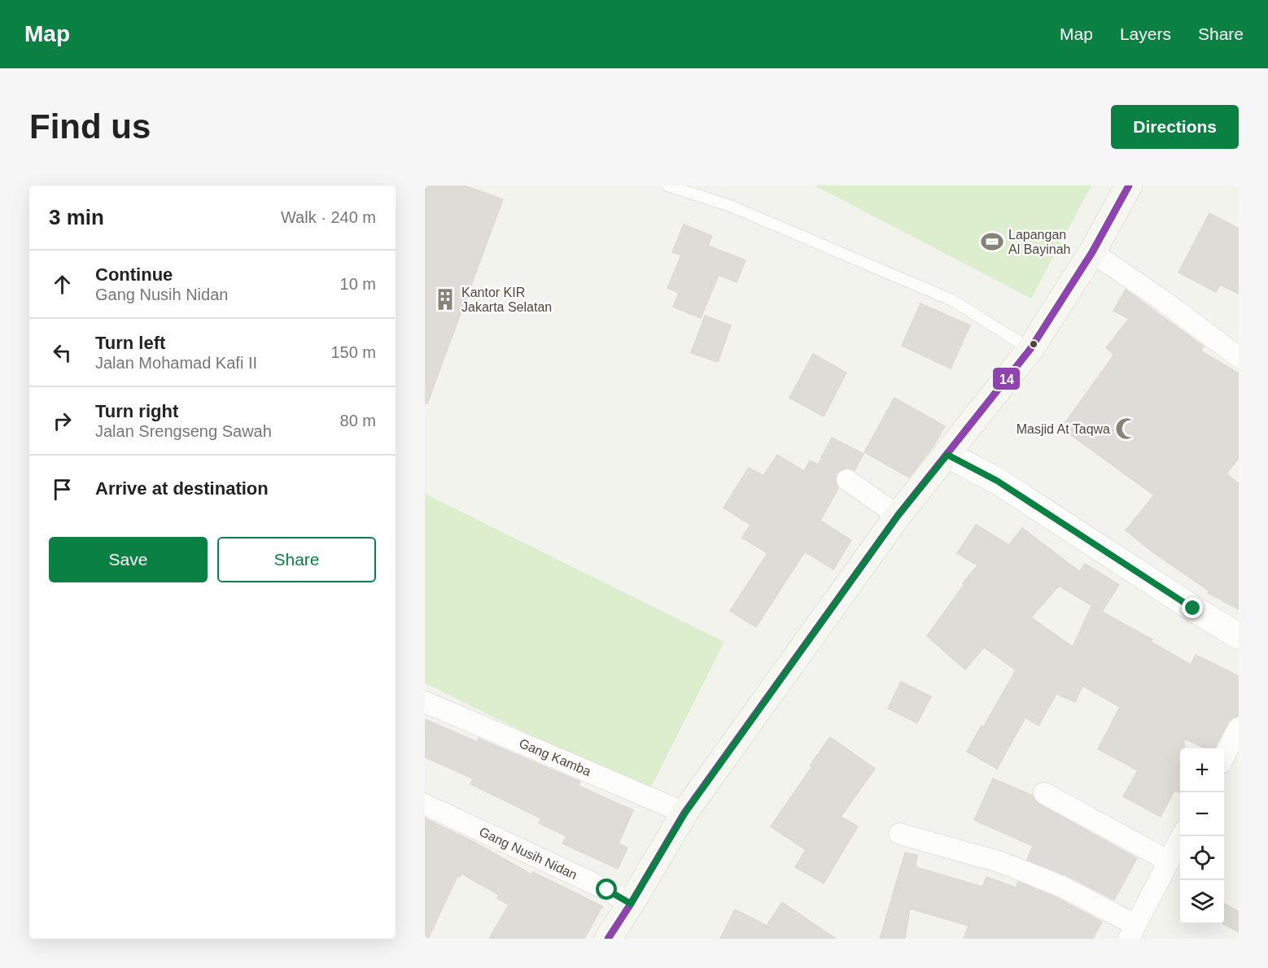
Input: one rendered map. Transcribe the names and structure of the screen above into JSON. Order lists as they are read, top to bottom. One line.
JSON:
{"streets":{"street":["Gang Kamba","Gang Nusih Nidan"]},"places":{"sports":["Lapangan Al Bayinah"],"building":["Kantor KIR Jakarta Selatan"],"mosque":["Masjid At Taqwa"]},"lines":["transit line 14"],"page":{"header":"Map","nav":["Map","Layers","Share"],"buttons":["Directions",["Save","Share"]],"title":"Find us","heading":["3 min","Walk · 240 m"],"list":[["Continue","Gang Nusih Nidan","10 m"],["Turn left","Jalan Mohamad Kafi II","150 m"],["Turn right","Jalan Srengseng Sawah","80 m"],"Arrive at destination"],"map_buttons":["+","−"]}}
